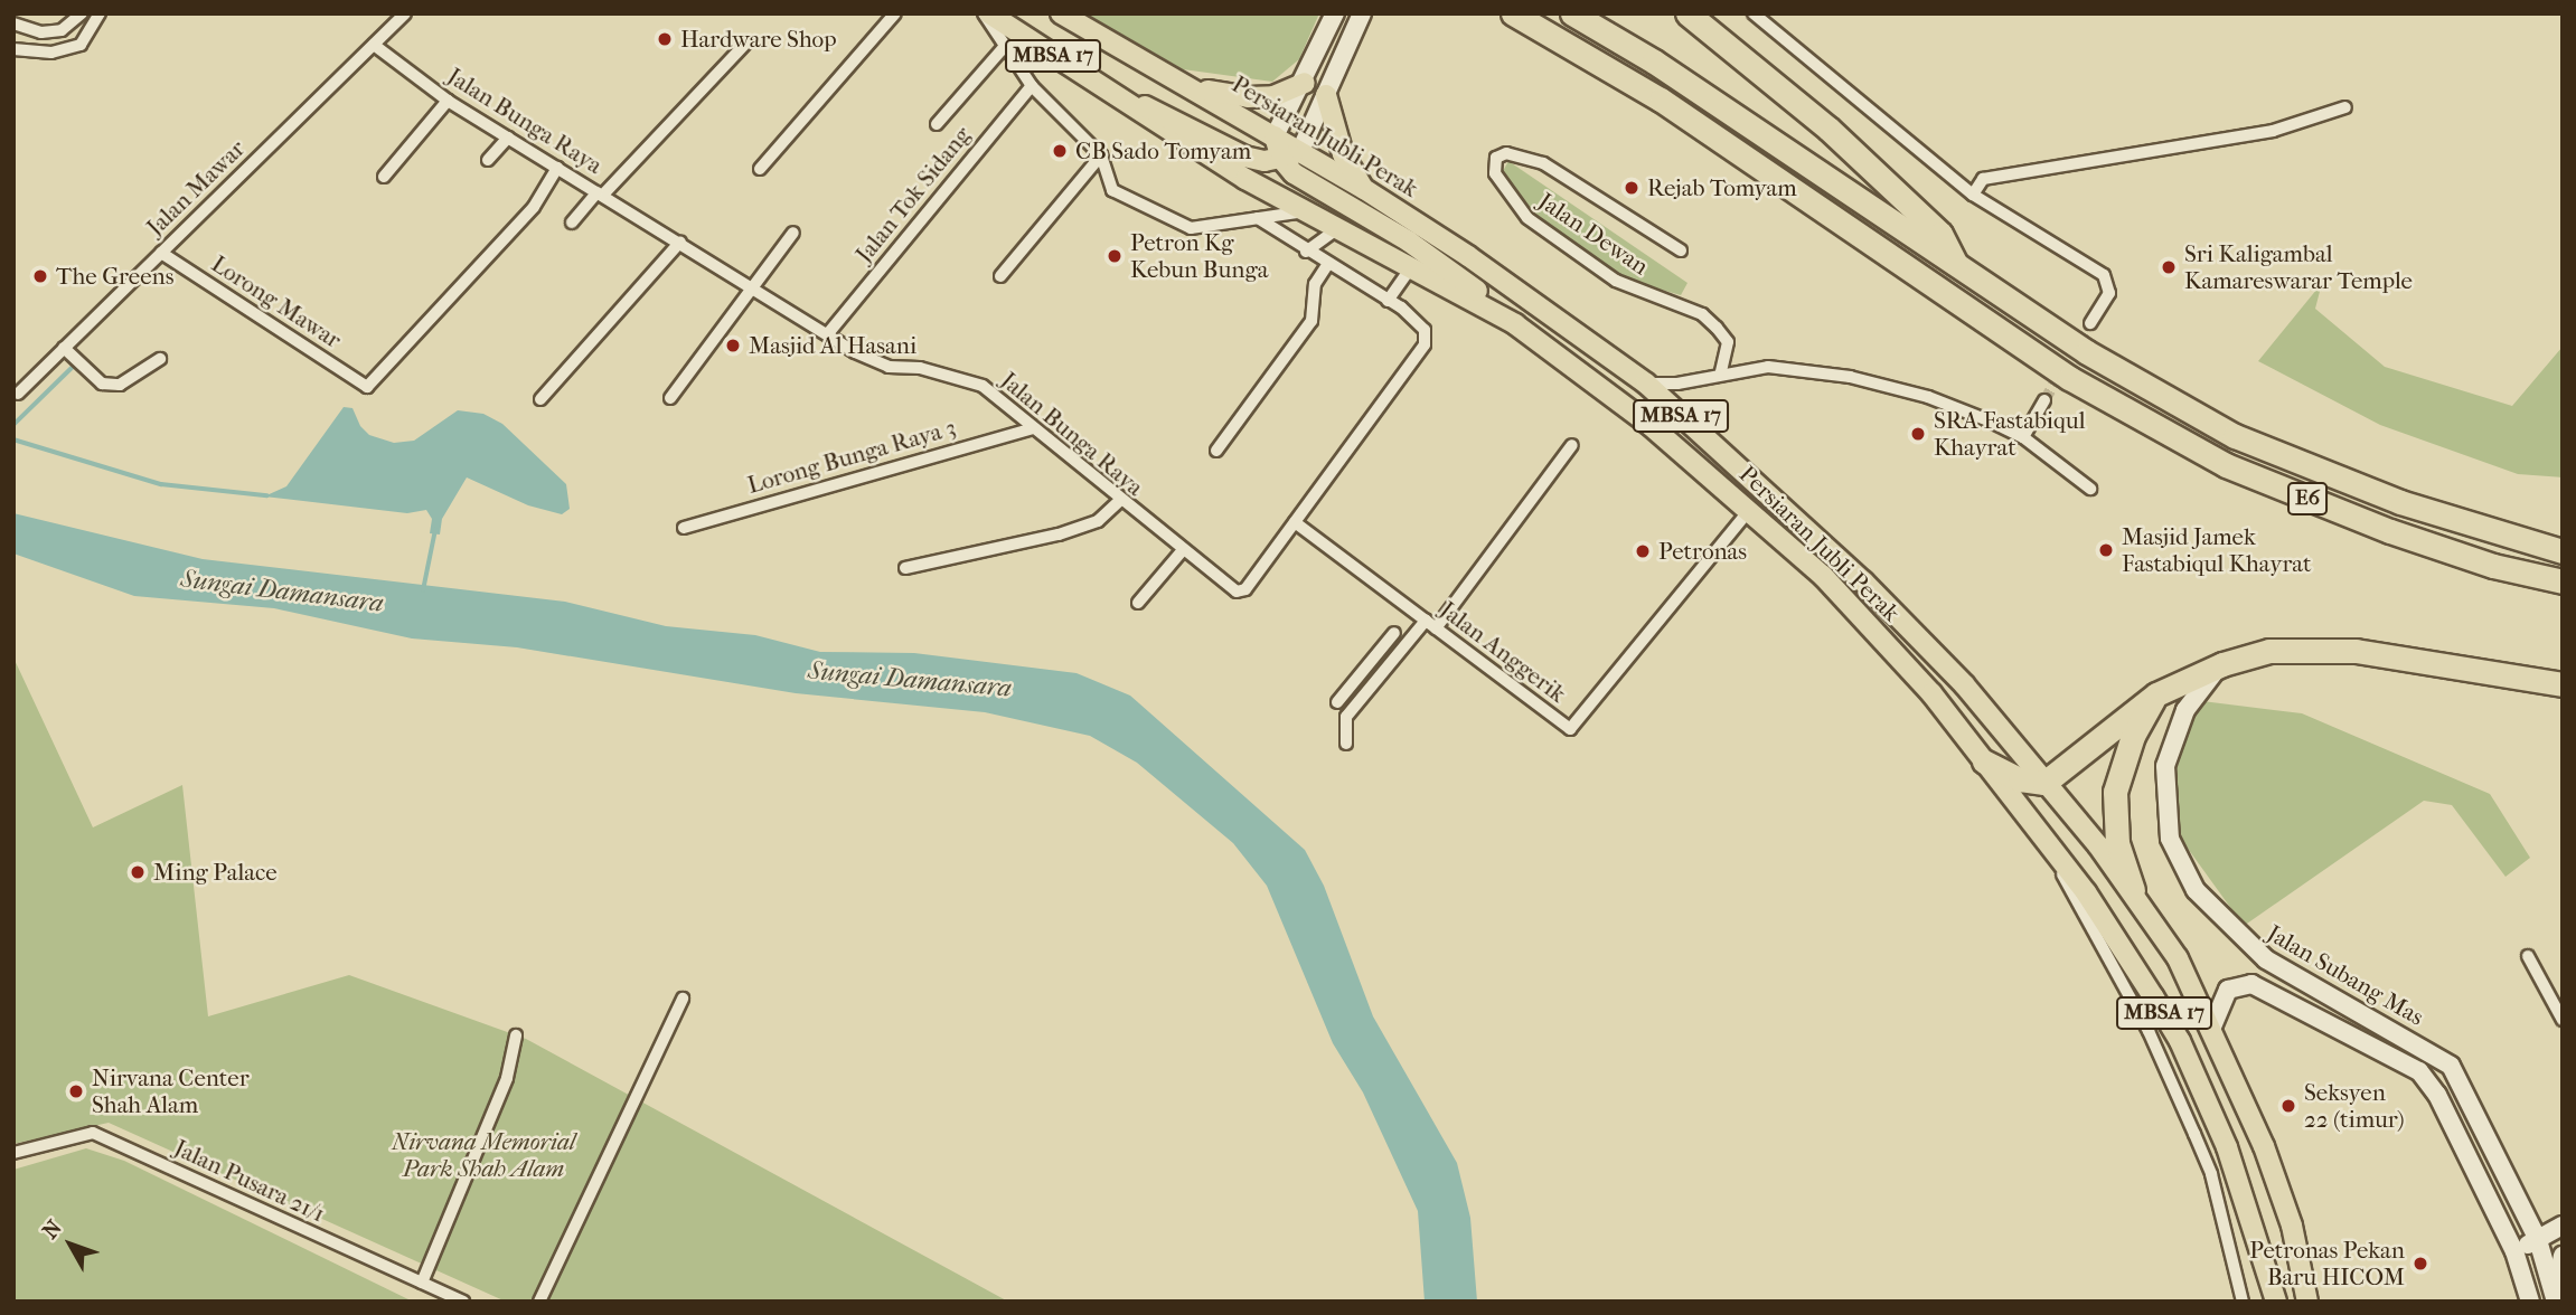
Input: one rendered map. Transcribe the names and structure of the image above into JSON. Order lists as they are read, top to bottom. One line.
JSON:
{"streets":{"highway":["E6"],"main road":["MBSA 17","Persiaran Jubli Perak"],"street":["Jalan Bunga Raya","Jalan Mawar","Jalan Tok Sidang","Jalan Dewan","Lorong Mawar","Lorong Bunga Raya 3","Jalan Anggerik","Jalan Subang Mas","Jalan Pusara 21/1"]},"crossings":[["Jalan Bunga Raya","Jalan Mawar"],["Jalan Bunga Raya","Jalan Tok Sidang"],["Jalan Bunga Raya","Lorong Mawar"],["Jalan Bunga Raya","Lorong Bunga Raya 3"],["Jalan Bunga Raya","Jalan Anggerik"],["Persiaran Jubli Perak","Jalan Anggerik"],["Persiaran Jubli Perak","Jalan Subang Mas"],["Jalan Mawar","Lorong Mawar"]],"water":["Sungai Damansara"],"parks":["Nirvana Memorial Park Shah Alam"],"places":["Hardware Shop","CB Sado Tomyam","Rejab Tomyam","Petron Kg Kebun Bunga","Sri Kaligambal Kamareswarar Temple","The Greens","Masjid Al Hasani","SRA Fastabiqul Khayrat","Masjid Jamek Fastabiqul Khayrat","Petronas","Ming Palace","Nirvana Center Shah Alam","Seksyen 22 (timur)","Petronas Pekan Baru HICOM"],"north":"top left"}
